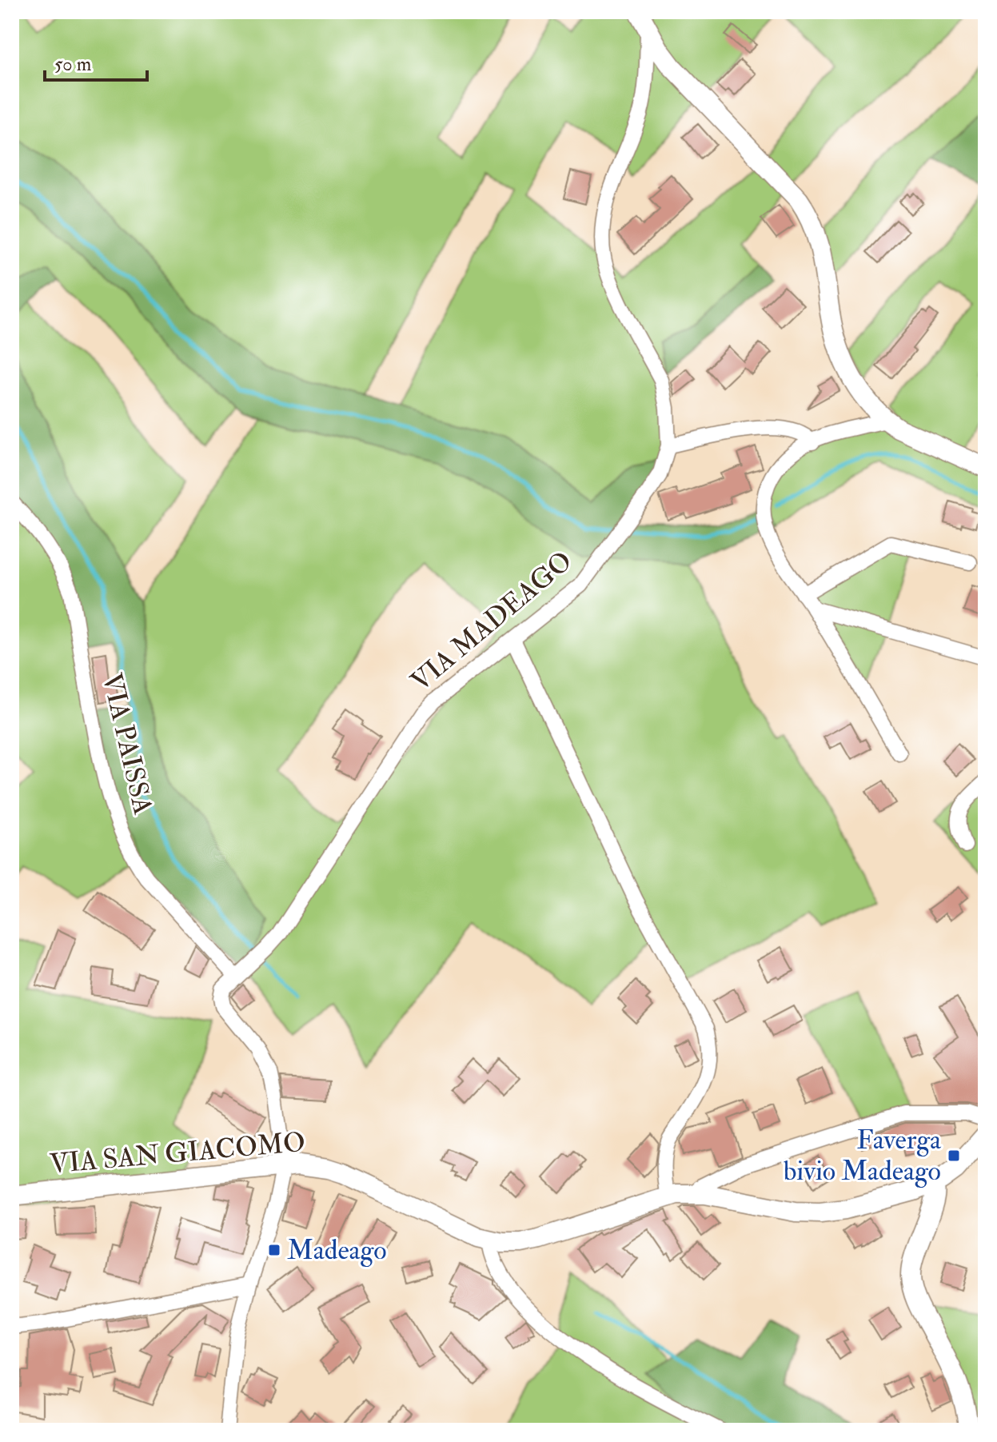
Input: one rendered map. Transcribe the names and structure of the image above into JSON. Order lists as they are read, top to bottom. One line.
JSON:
{"streets":{"street":["VIA MADEAGO","VIA PAISSA","VIA SAN GIACOMO"]},"crossings":[["VIA MADEAGO","VIA PAISSA"],["VIA MADEAGO","VIA SAN GIACOMO"]],"places":{"transit":["Faverga bivio Madeago","Madeago"]},"scale_bar":"50 m"}
